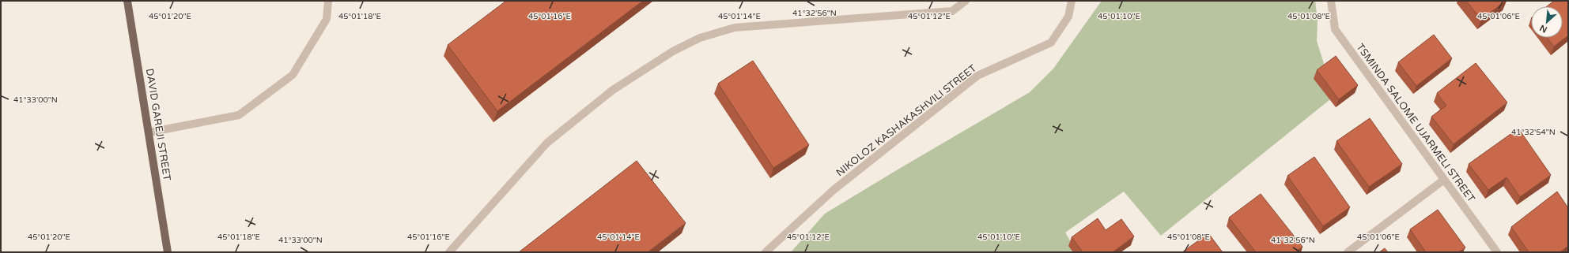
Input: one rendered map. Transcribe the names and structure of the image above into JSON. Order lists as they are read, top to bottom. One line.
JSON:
{"streets":{"main road":["DAVID GAREJI STREET"],"street":["NIKOLOZ KASHAKASHVILI STREET","TSMINDA SALOME UJARMELI STREET"]},"north":"bottom left","coordinates":["41°32'56\"N","45°01'20\"E","45°01'18\"E","45°01'16\"E","45°01'14\"E","45°01'12\"E","45°01'10\"E","45°01'08\"E","45°01'06\"E","41°33'00\"N","41°32'54\"N"]}
